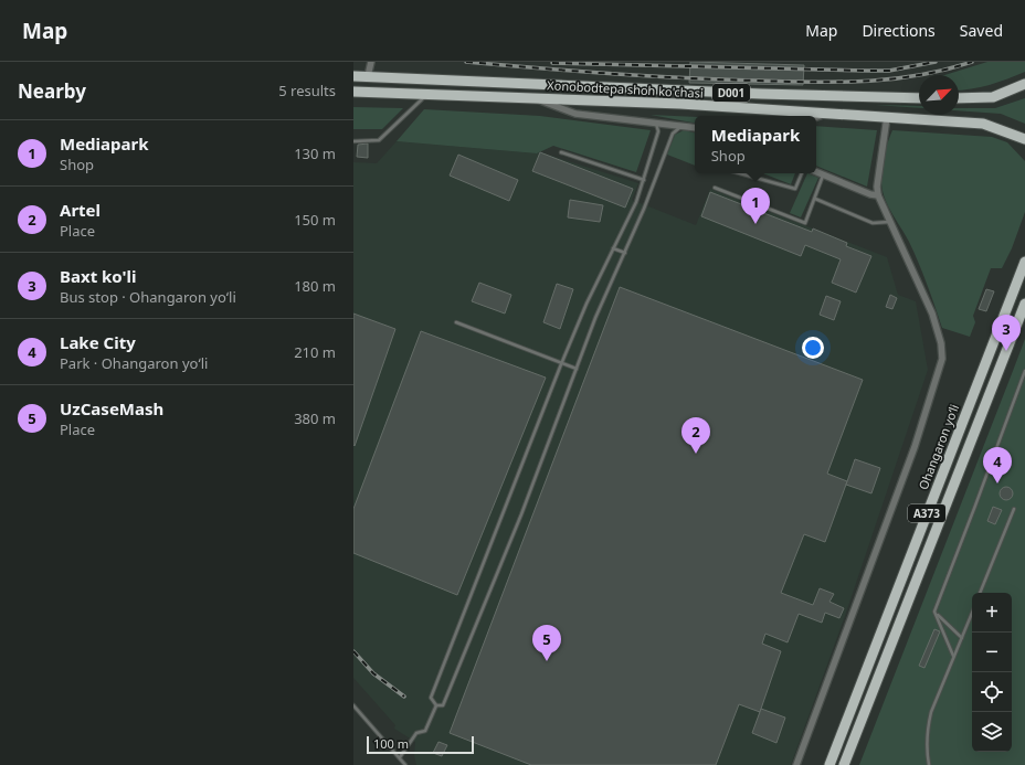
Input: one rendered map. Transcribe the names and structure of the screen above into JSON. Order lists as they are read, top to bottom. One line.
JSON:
{"streets":{"highway":["Xonobodtepa shoh ko'chasi","D001","Ohangaron yoʻli","A373"]},"scale_bar":"100 m","north":"top right","page":{"header":"Map","nav":["Map","Directions","Saved"],"heading":["Nearby","5 results"],"popup":["Mediapark","Shop"],"list":[{"mark":"1","name":"Mediapark","note":"Shop","value":"130 m"},{"mark":"2","name":"Artel","note":"Place","value":"150 m"},{"mark":"3","name":"Baxt ko'li","note":"Bus stop · Ohangaron yoʻli","value":"180 m"},{"mark":"4","name":"Lake City","note":"Park · Ohangaron yoʻli","value":"210 m"},{"mark":"5","name":"UzCaseMash","note":"Place","value":"380 m"}],"pins":["1","3","2","4","5"],"map_buttons":["+","−"],"scale":"100 m"}}
